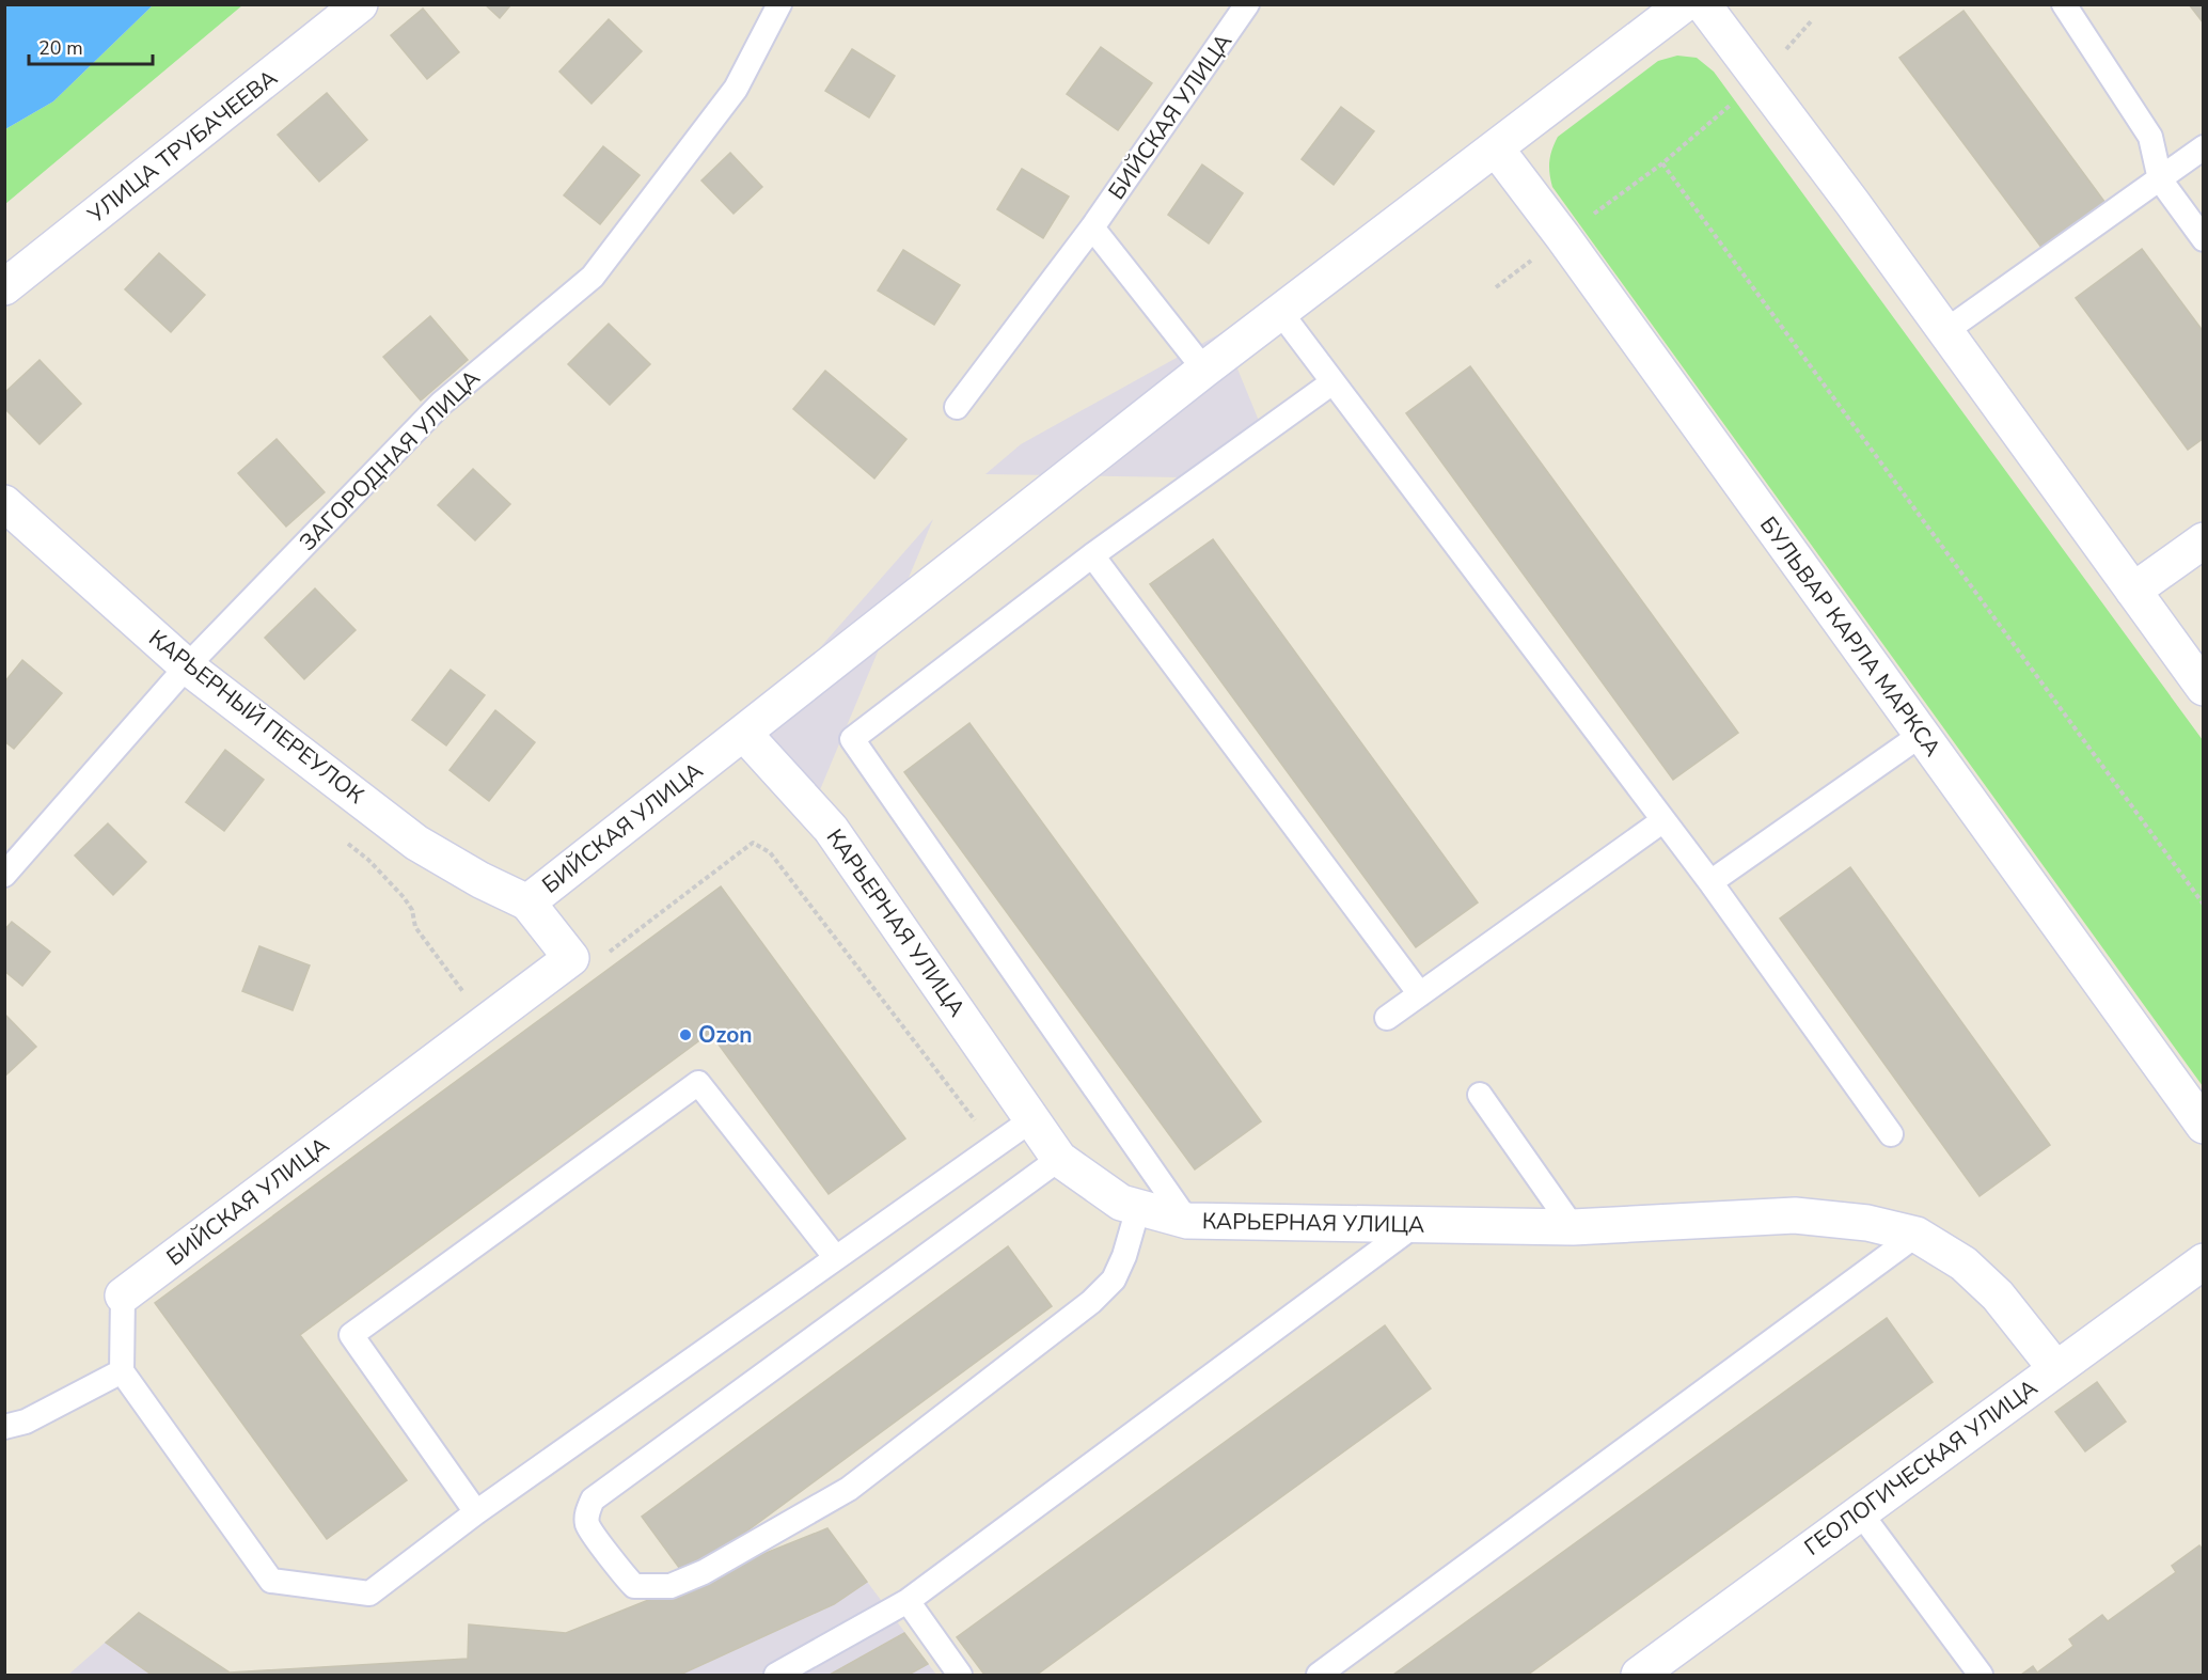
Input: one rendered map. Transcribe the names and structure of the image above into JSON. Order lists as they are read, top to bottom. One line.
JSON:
{"streets":{"street":["БИЙСКАЯ УЛИЦА","УЛИЦА ТРУБАЧЕЕВА","БУЛЬВАР КАРЛА МАРКСА","КАРЬЕРНЫЙ ПЕРЕУЛОК","КАРЬЕРНАЯ УЛИЦА","ГЕОЛОГИЧЕСКАЯ УЛИЦА"],"lane":["ЗАГОРОДНАЯ УЛИЦА"]},"crossings":[["БИЙСКАЯ УЛИЦА","БУЛЬВАР КАРЛА МАРКСА"],["БИЙСКАЯ УЛИЦА","КАРЬЕРНЫЙ ПЕРЕУЛОК"],["БИЙСКАЯ УЛИЦА","КАРЬЕРНАЯ УЛИЦА"],["ЗАГОРОДНАЯ УЛИЦА","КАРЬЕРНЫЙ ПЕРЕУЛОК"],["КАРЬЕРНАЯ УЛИЦА","ГЕОЛОГИЧЕСКАЯ УЛИЦА"]],"places":["Ozon"],"scale_bar":"20 m"}
